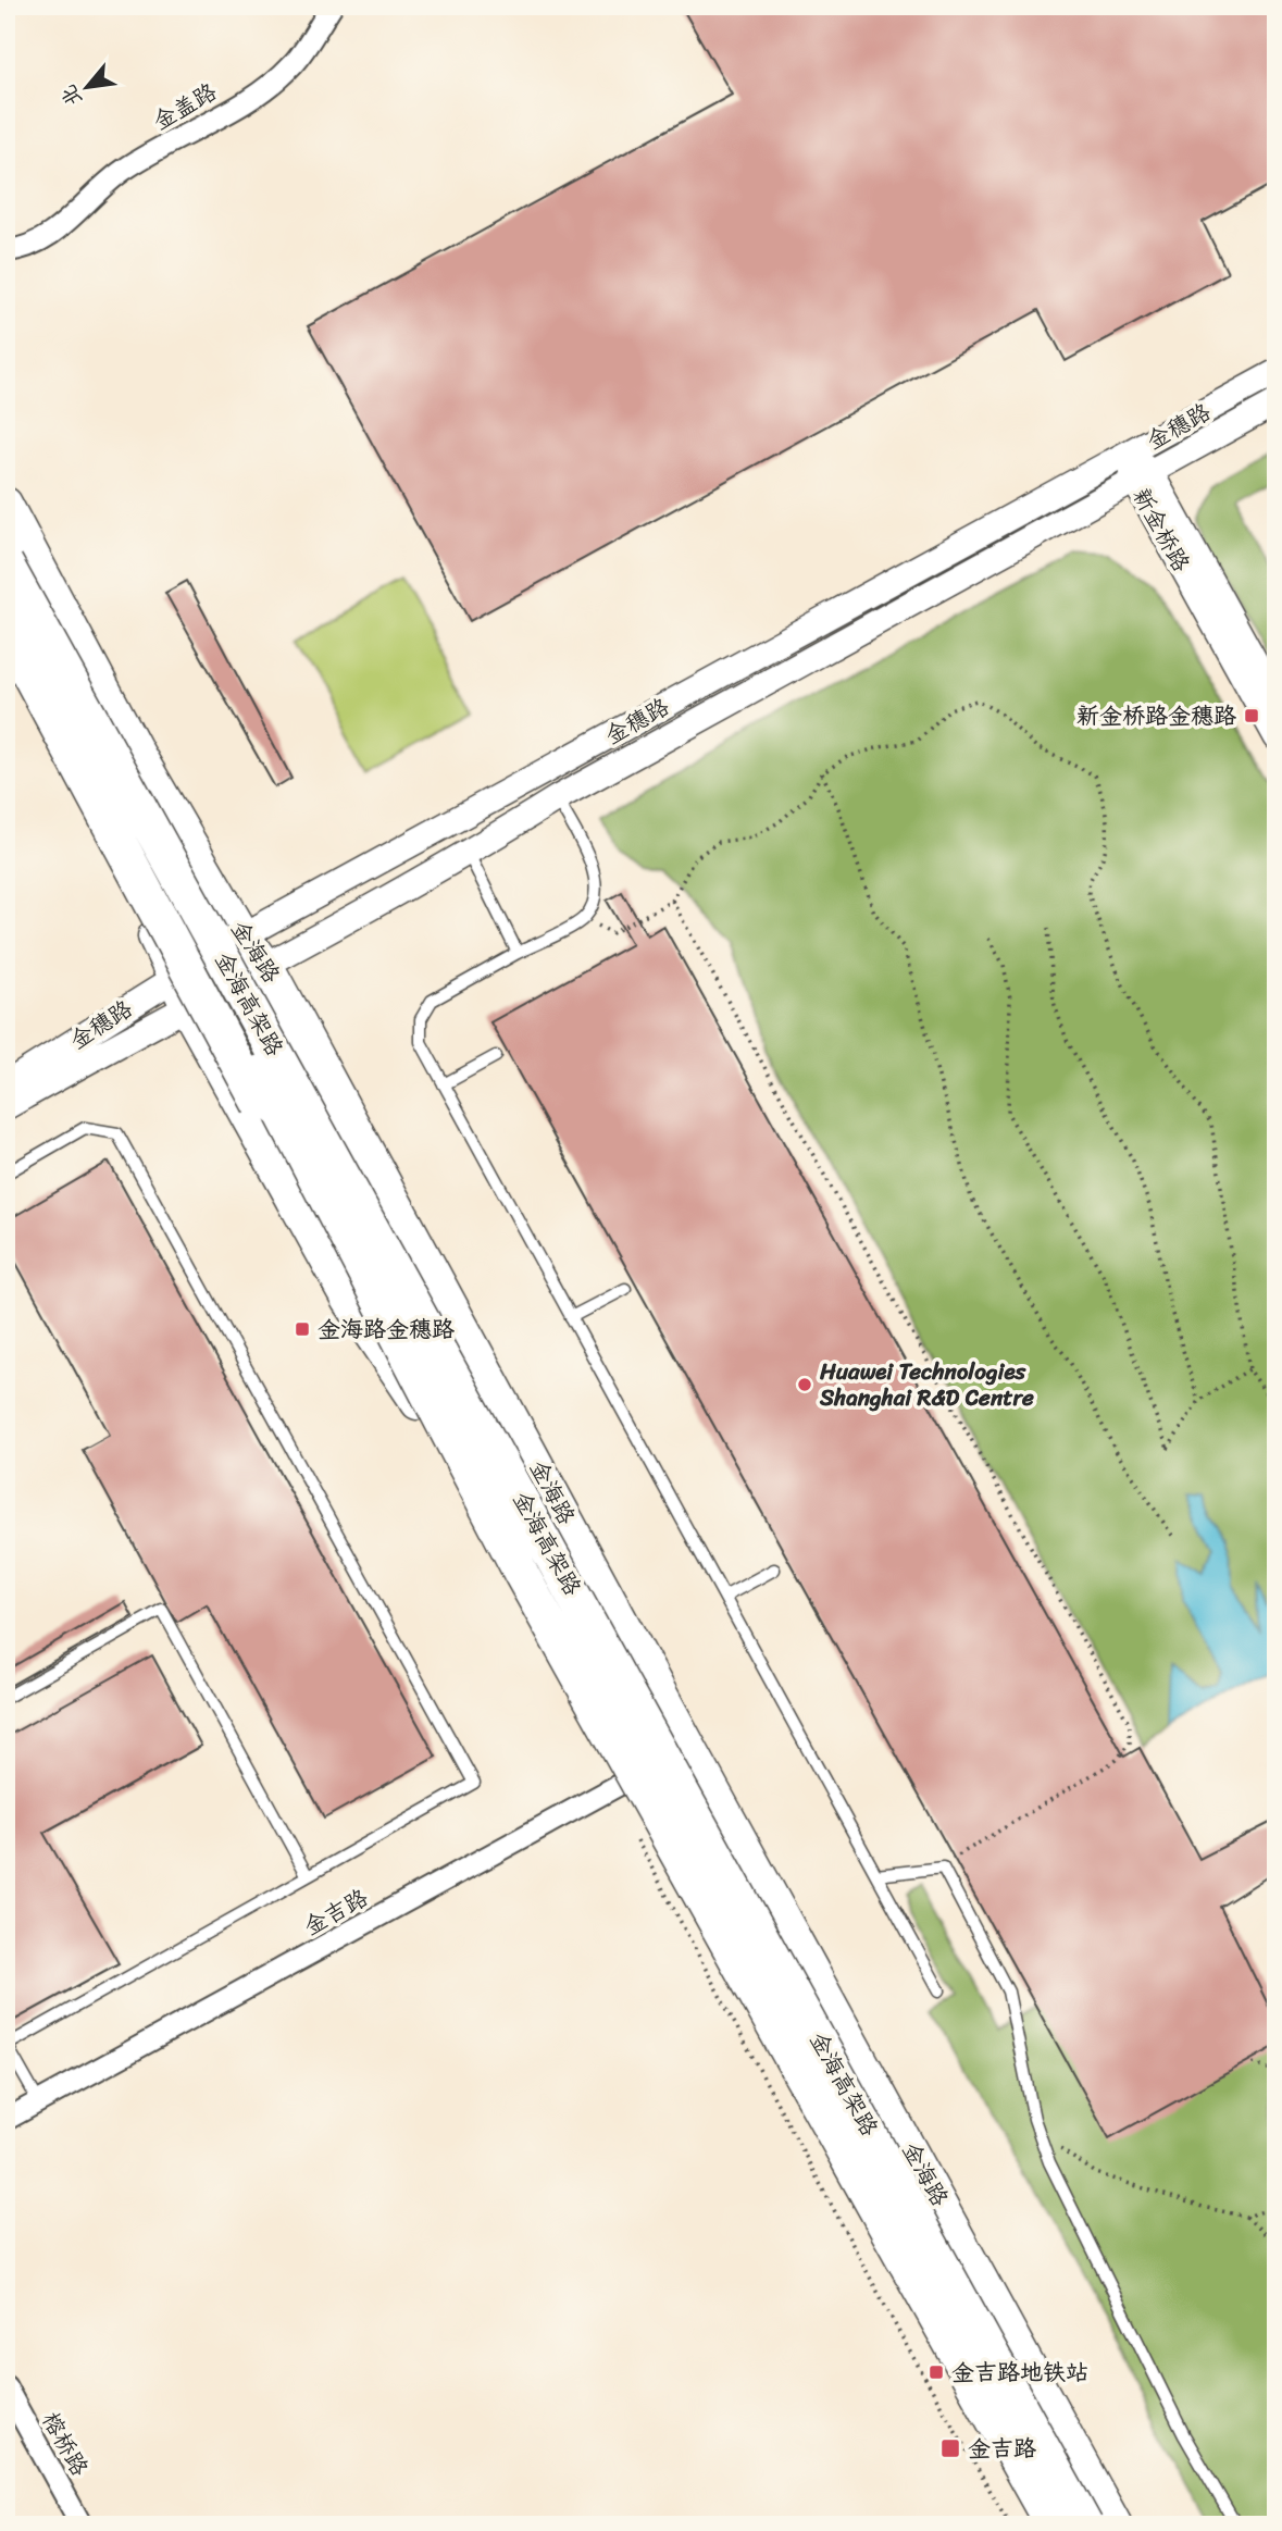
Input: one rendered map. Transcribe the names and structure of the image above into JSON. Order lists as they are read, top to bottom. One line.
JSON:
{"streets":{"highway":["金海高架路"],"main road":["金海路"],"street":["金盖路","金穗路","新金桥路","金吉路","榕桥路"]},"crossings":[["金穗路","新金桥路"],["金穗路","金海路"],["金海路","金吉路"]],"places":{"transit":["新金桥路金穗路","金海路金穗路","金吉路地铁站","金吉路"],"other":["Huawei Technologies Shanghai R&D Centre"]},"north":"bottom left"}
